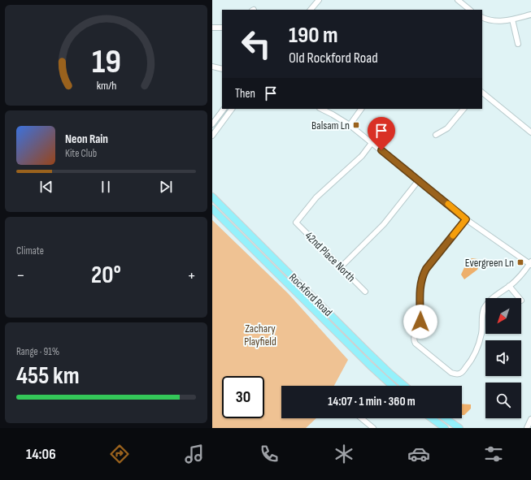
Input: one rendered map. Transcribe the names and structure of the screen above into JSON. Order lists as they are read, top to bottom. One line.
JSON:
{"streets":{"main road":["Rockford Road"],"street":["42nd Place North"]},"parks":["Zachary Playfield"],"places":{"transit":["Balsam Ln","Evergreen Ln"]},"north":"bottom left","page":{"turn":["190 m","Old Rockford Road"],"then":"Then","song":["Neon Rain","Kite Club"],"tile":["Climate",["Range · 91%","455 km"]],"heat":["−","20°","+"],"limit":"30","trip":"14:07 · 1 min · 360 m","tabs":"14:06","gauge":["19","km/h"]}}
